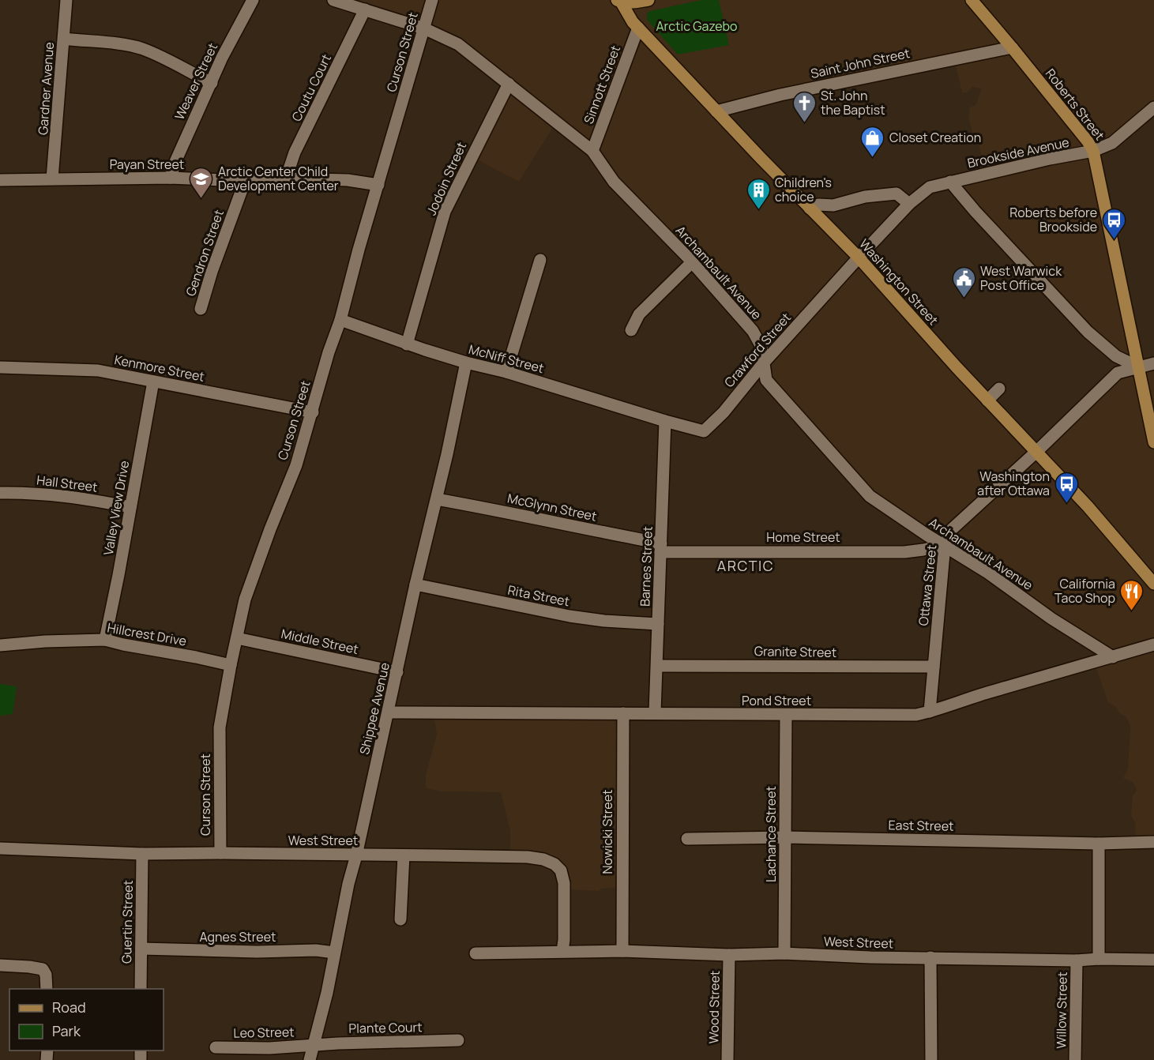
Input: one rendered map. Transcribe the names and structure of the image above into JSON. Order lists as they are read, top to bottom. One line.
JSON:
{"streets":{"main road":["Roberts Street","Washington Street"],"street":["Curson Street","Saint John Street","Weaver Street","Sinnott Street","Coutu Court","Gardner Avenue","Brookside Avenue","Payan Street","Jodoin Street","Gendron Street","Archambault Avenue","Crawford Street","McNiff Street","Kenmore Street","Hall Street","McGlynn Street","Valley View Drive","Home Street","Barnes Street","Ottawa Street","Rita Street","Hillcrest Drive","Middle Street","Granite Street","Pond Street","Shippee Avenue","East Street","Nowicki Street","Lachance Street","West Street","Guertin Street","Agnes Street","Wood Street","Willow Street","Plante Court","Leo Street"]},"crossings":[["Curson Street","Payan Street"],["Curson Street","Archambault Avenue"],["Curson Street","McNiff Street"],["Curson Street","Kenmore Street"],["Curson Street","Hillcrest Drive"],["Curson Street","Middle Street"],["Curson Street","West Street"],["Saint John Street","Roberts Street"],["Saint John Street","Washington Street"],["Weaver Street","Payan Street"],["Sinnott Street","Archambault Avenue"],["Sinnott Street","Washington Street"],["Coutu Court","Payan Street"],["Coutu Court","Archambault Avenue"],["Gardner Avenue","Payan Street"],["Roberts Street","Brookside Avenue"],["Roberts Street","Ottawa Street"],["Brookside Avenue","Washington Street"],["Brookside Avenue","Crawford Street"],["Payan Street","Gendron Street"],["Jodoin Street","Archambault Avenue"],["Jodoin Street","McNiff Street"],["Archambault Avenue","Crawford Street"],["Archambault Avenue","Home Street"],["Archambault Avenue","Ottawa Street"],["Archambault Avenue","Pond Street"],["Washington Street","Crawford Street"],["Washington Street","Ottawa Street"],["Crawford Street","McNiff Street"],["Crawford Street","Barnes Street"],["McNiff Street","Barnes Street"],["McNiff Street","Shippee Avenue"],["Kenmore Street","Valley View Drive"],["Hall Street","Valley View Drive"],["McGlynn Street","Home Street"],["McGlynn Street","Barnes Street"],["McGlynn Street","Shippee Avenue"],["Valley View Drive","Hillcrest Drive"],["Home Street","Barnes Street"],["Home Street","Ottawa Street"],["Barnes Street","Rita Street"],["Barnes Street","Granite Street"],["Barnes Street","Pond Street"],["Ottawa Street","Granite Street"],["Ottawa Street","Pond Street"],["Rita Street","Shippee Avenue"],["Middle Street","Shippee Avenue"],["Pond Street","Shippee Avenue"],["Pond Street","Nowicki Street"],["Pond Street","Lachance Street"],["Shippee Avenue","West Street"],["Shippee Avenue","Agnes Street"],["Shippee Avenue","Plante Court"],["Shippee Avenue","Leo Street"],["East Street","Lachance Street"],["Nowicki Street","West Street"],["Lachance Street","West Street"],["West Street","Guertin Street"],["West Street","Wood Street"],["West Street","Willow Street"],["Guertin Street","Agnes Street"],["Plante Court","Leo Street"]],"districts":["ARCTIC"],"parks":["Arctic Gazebo"],"places":{"church":["St. John the Baptist"],"shop":["Closet Creation"],"school or university":["Arctic Center Child Development Center"],"building":["Children's choice"],"bus stop":["Roberts before Brookside","Washington after Ottawa"],"public building":["West Warwick Post Office"],"restaurant":["California Taco Shop"]},"legend":["Road","Park"]}
